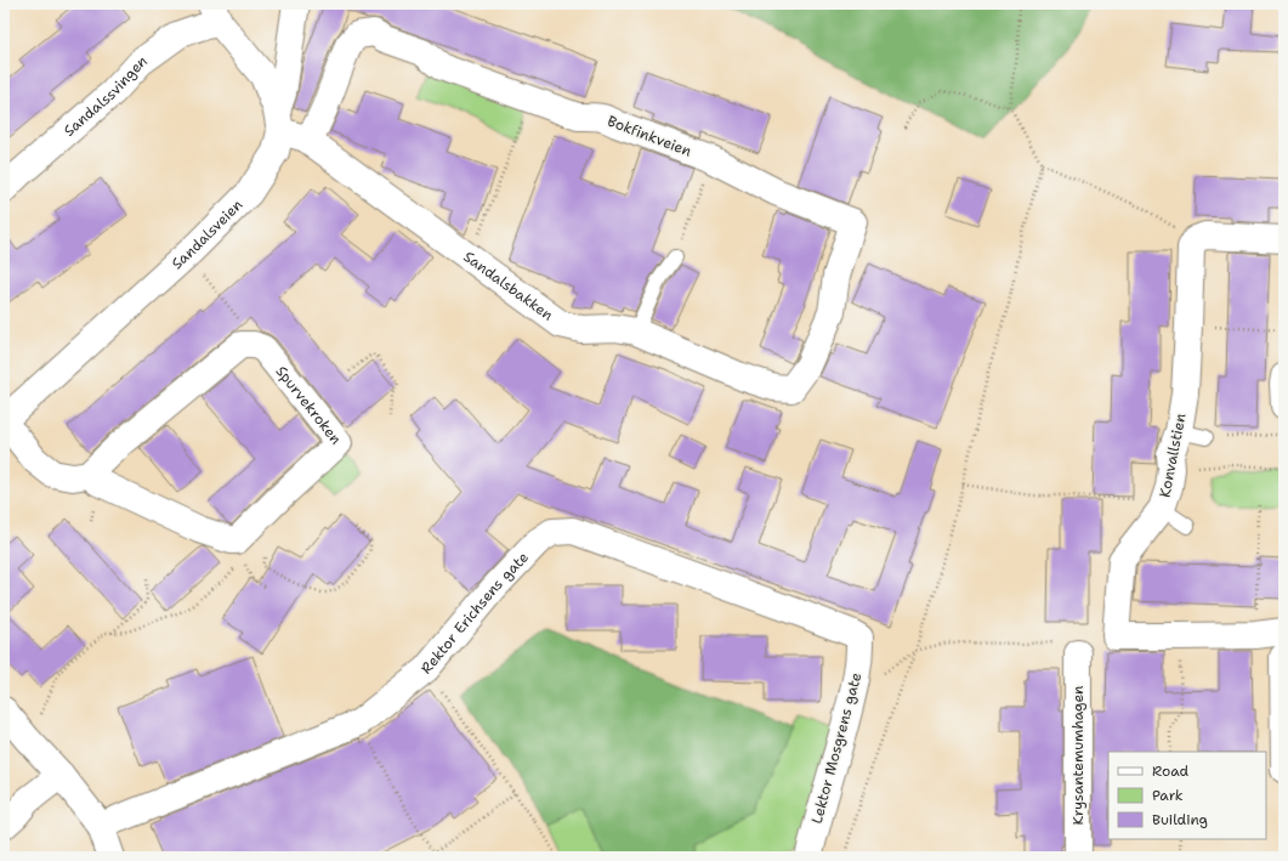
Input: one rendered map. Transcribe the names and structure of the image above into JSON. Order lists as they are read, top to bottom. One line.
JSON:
{"streets":{"street":["Sandalssvingen","Bokfinkveien","Sandalsveien","Sandalsbakken","Spurvekroken","Konvallstien","Rektor Erichsens gate","Lektor Mosgrens gate","Krysantemumhagen"]},"crossings":[["Bokfinkveien","Sandalsbakken"],["Sandalsveien","Sandalsbakken"],["Rektor Erichsens gate","Lektor Mosgrens gate"]],"legend":["Road","Park","Building"]}
